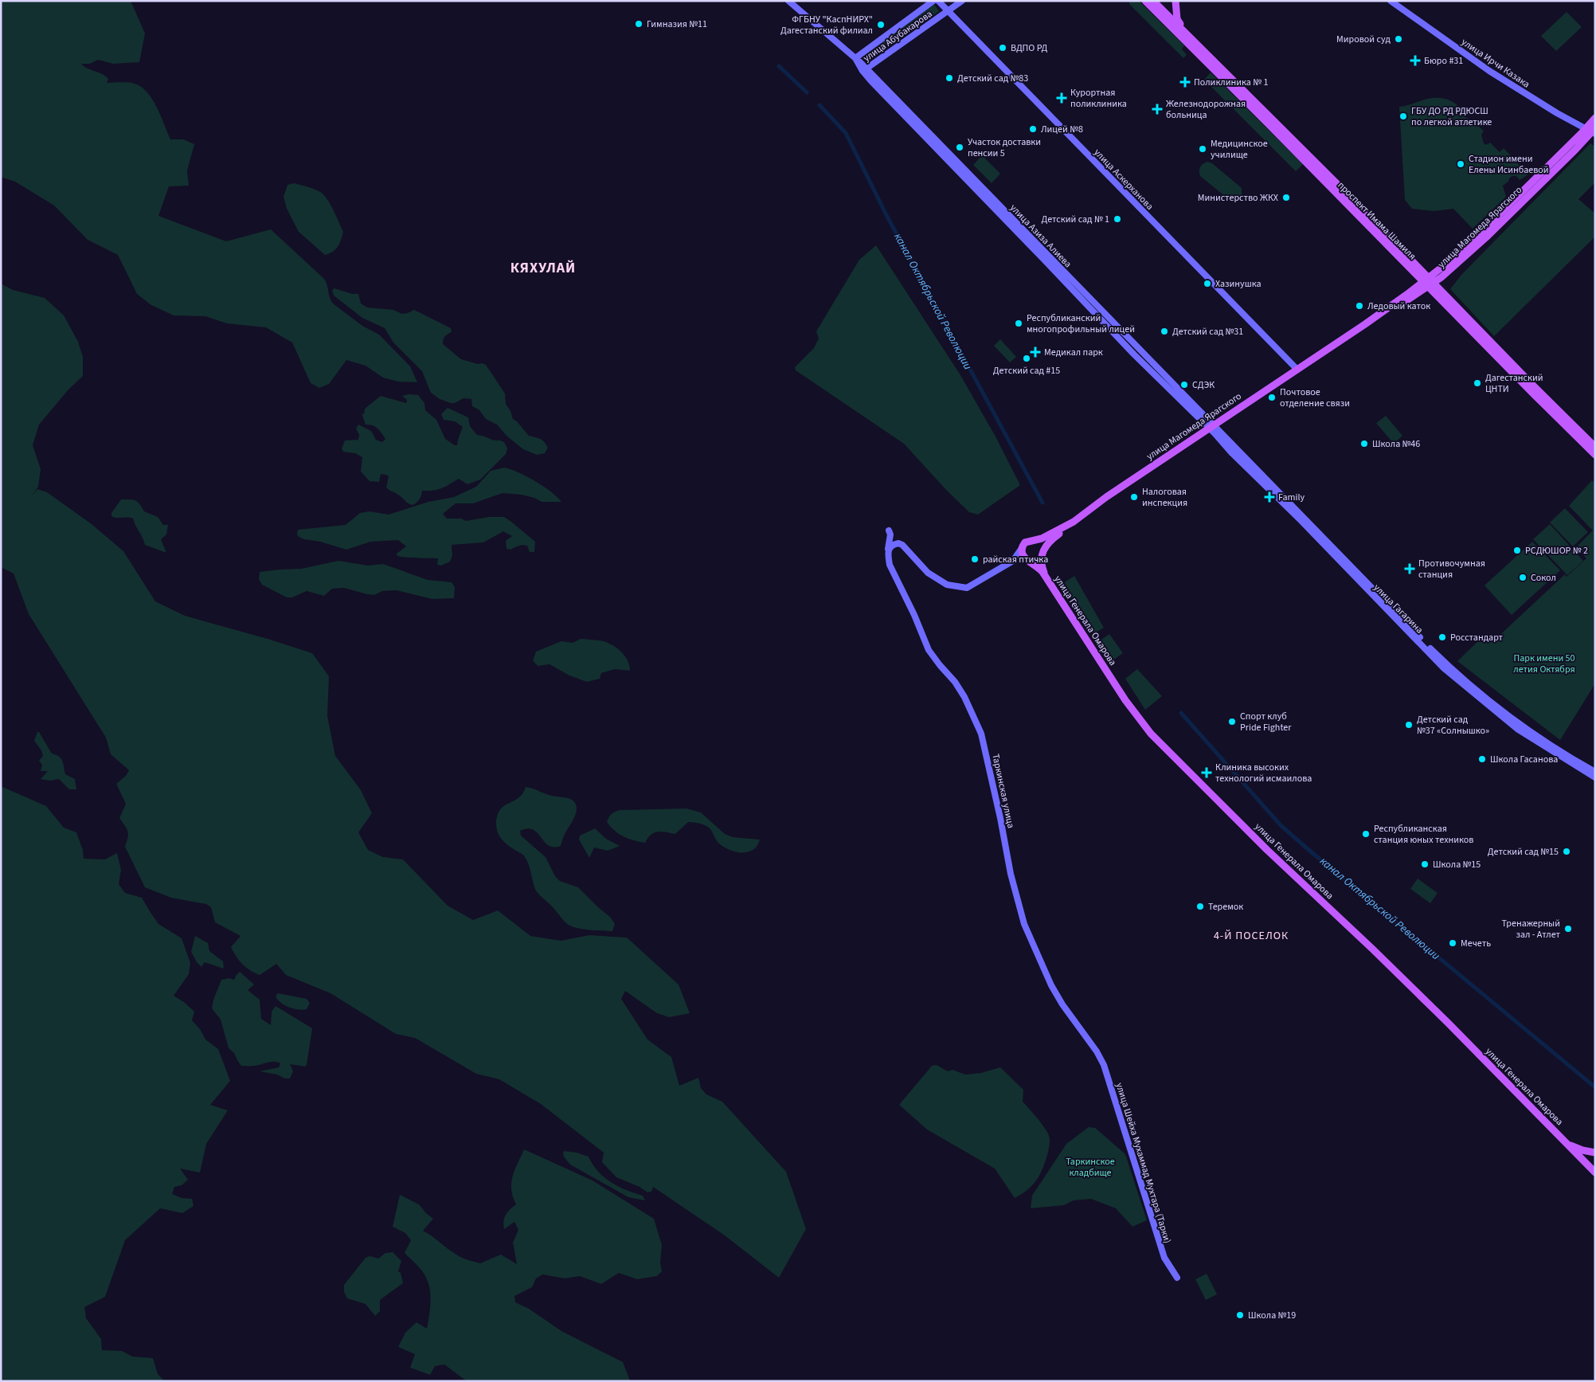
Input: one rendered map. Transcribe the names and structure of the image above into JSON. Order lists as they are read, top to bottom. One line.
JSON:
{"streets":{"main road":["улица Абубакарова","улица Ирчи Казака","улица Аскерханова","проспект Имама Шамиля","улица Магомеда Ярагского","улица Азиза Алиева","улица Гагарина","улица Генерала Омарова","Таркинская улица","улица Шейха Мухаммад Мухтара (Тарки)"]},"crossings":[["улица Абубакарова","улица Аскерханова"],["улица Абубакарова","улица Азиза Алиева"],["улица Ирчи Казака","улица Магомеда Ярагского"],["улица Аскерханова","улица Магомеда Ярагского"],["проспект Имама Шамиля","улица Магомеда Ярагского"],["улица Магомеда Ярагского","улица Азиза Алиева"],["улица Магомеда Ярагского","улица Гагарина"],["улица Магомеда Ярагского","улица Генерала Омарова"],["улица Азиза Алиева","улица Гагарина"],["Таркинская улица","улица Шейха Мухаммад Мухтара (Тарки)"]],"districts":["КЯХУЛАЙ","4-Й ПОСЕЛОК"],"water":["канал Октябрьской Революции"],"parks":["Парк имени 50 летия Октября","Таркинское кладбище"],"places":{"other":["Гимназия №11","ФГБНУ \"КаспНИРХ\" Дагестанский филиал","Мировой суд","ВДПО РД","Детский сад №83","ГБУ ДО РД РДЮСШ по легкой атлетике","Лицей №8","Участок доставки пенсии 5","Медицинское училище","Стадион имени Елены Исинбаевой","Министерство ЖКХ","Детский сад № 1","Хазинушка","Ледовый каток","Республиканский многопрофильный лицей","Детский сад №31","Детский сад #15","Дагестанский ЦНТИ","СДЭК","Почтовое отделение связи","Школа №46","Налоговая инспекция","РСДЮШОР № 2","райская птичка","Сокол","Росстандарт","Спорт клуб Pride Fighter","Детский сад №37 «Солнышко»","Школа Гасанова","Республиканская станция юных техников","Детский сад №15","Школа №15","Теремок","Тренажерный зал - Атлет","Мечеть","Школа №19"],"health":["Бюро #31","Поликлиника № 1","Курортная поликлиника","Железнодорожная больница","Медикал парк","Family","Противочумная станция","Клиника высоких технологий исмаилова"]}}
